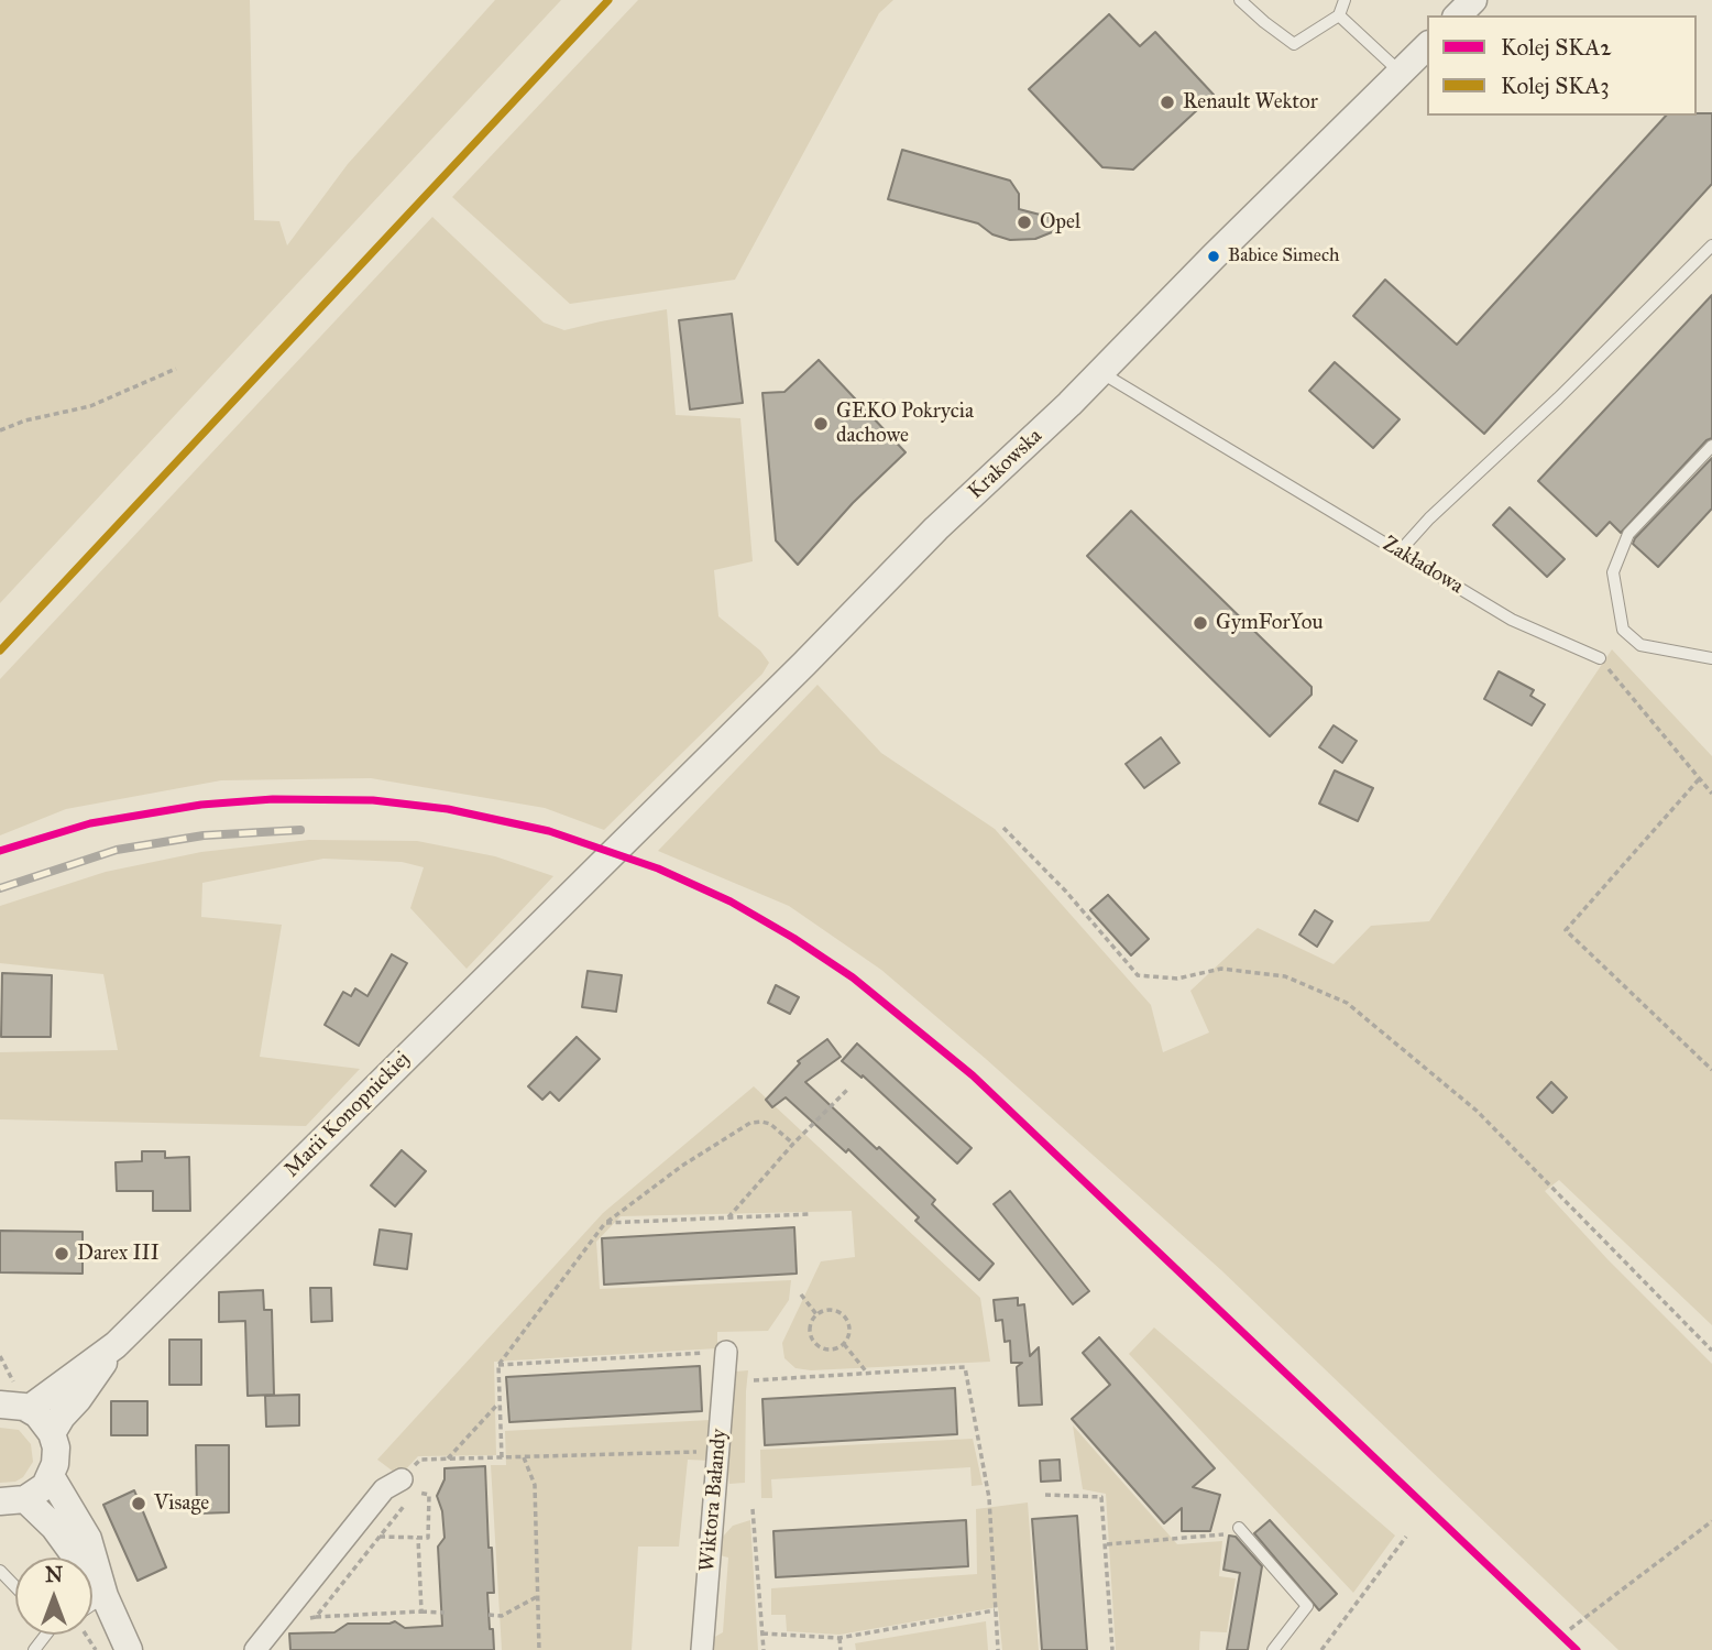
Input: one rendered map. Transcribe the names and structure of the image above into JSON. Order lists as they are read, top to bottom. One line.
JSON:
{"streets":{"street":["Krakowska","Marii Konopnickiej","Wiktora Bałandy"],"lane":["Zakładowa"]},"crossings":[["Krakowska","Zakładowa"],["Krakowska","Marii Konopnickiej"]],"places":["Renault Wektor","Opel","Babice Simech","GEKO Pokrycia dachowe","GymForYou","Darex III","Visage"],"lines":["rail line SKA3","rail line SKA2"],"legend":["Kolej SKA2","Kolej SKA3"],"north":"top"}
